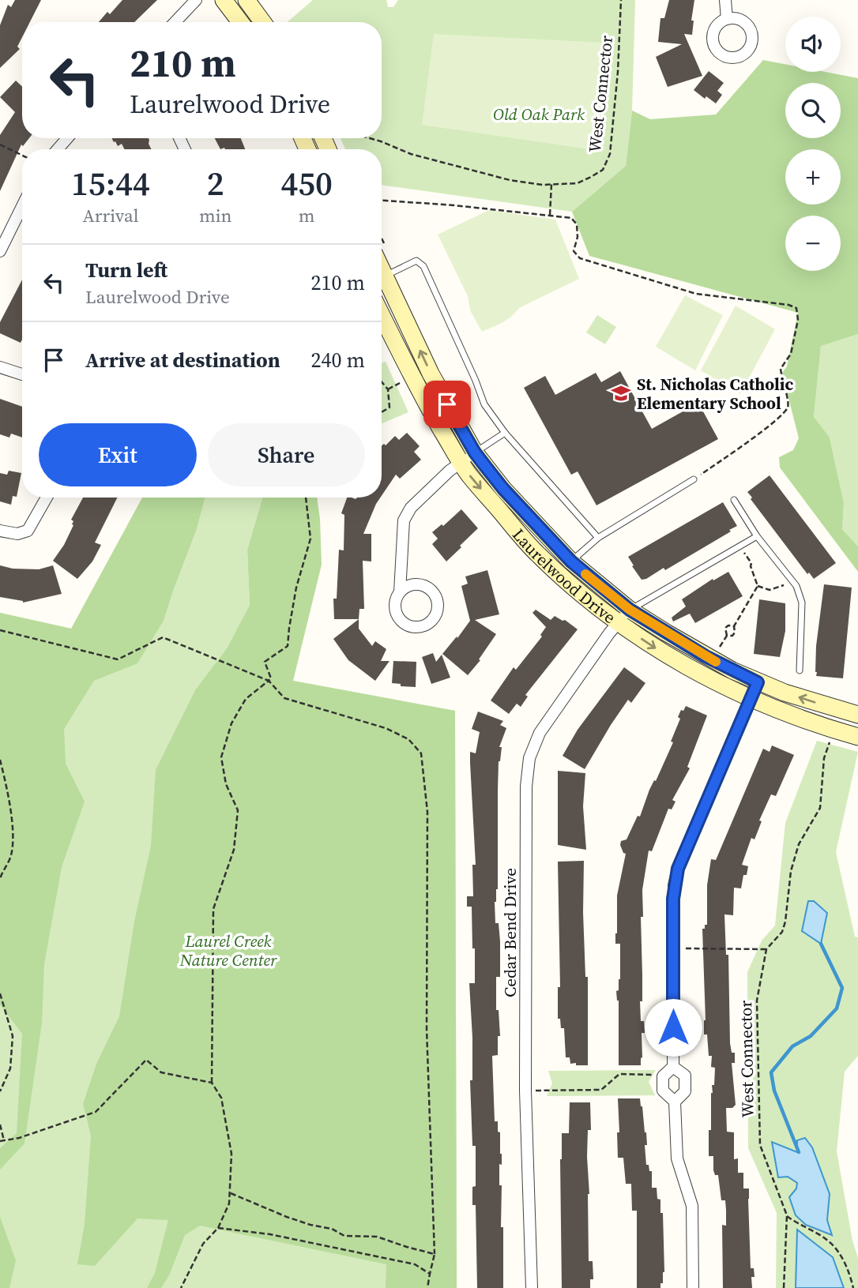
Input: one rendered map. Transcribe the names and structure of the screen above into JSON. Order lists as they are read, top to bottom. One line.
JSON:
{"streets":{"street":["Laurelwood Drive","Cedar Bend Drive"],"path":["West Connector"]},"crossings":[["Laurelwood Drive","Cedar Bend Drive"]],"parks":["Old Oak Park","Laurel Creek Nature Center"],"places":{"school or university":["St. Nicholas Catholic Elementary School"]},"page":{"map_buttons":["+","−"],"turn":["210 m","Laurelwood Drive"],"eta":["15:44","Arrival","2","min","450","m"],"list":[{"name":"Turn left","note":"Laurelwood Drive","value":"210 m"},{"name":"Arrive at destination","value":"240 m"}],"buttons":["Exit","Share"]}}
